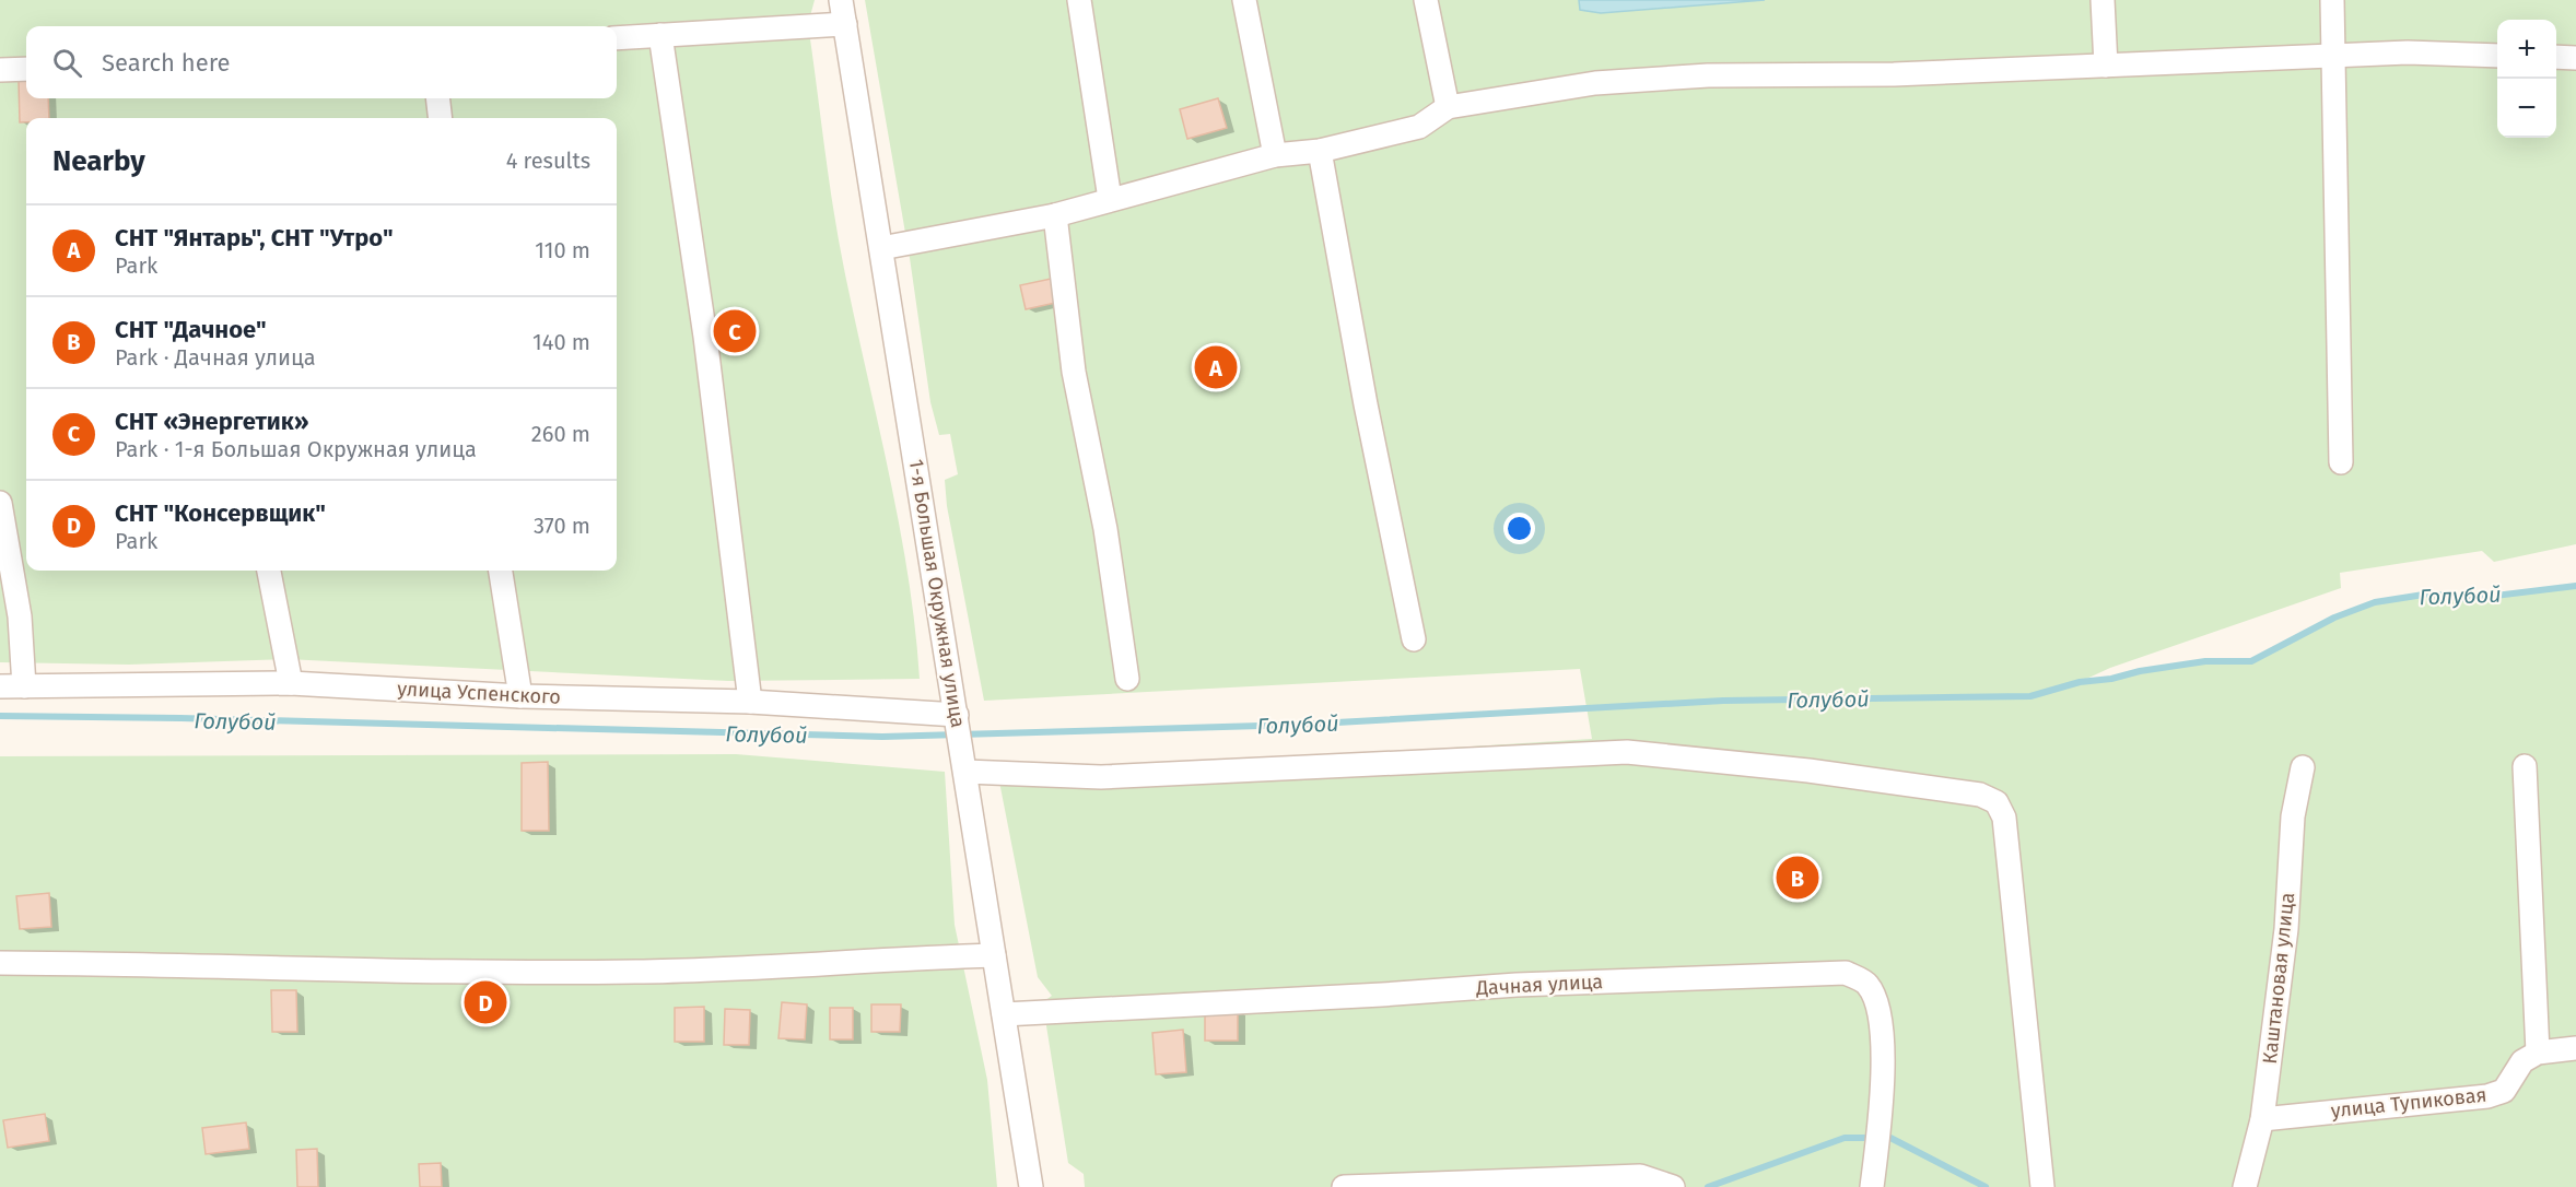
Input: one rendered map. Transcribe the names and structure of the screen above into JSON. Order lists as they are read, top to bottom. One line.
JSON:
{"streets":{"street":["1-я Большая Окружная улица","улица Успенского","Каштановая улица","Дачная улица","улица Тупиковая"]},"crossings":[["1-я Большая Окружная улица","улица Успенского"],["1-я Большая Окружная улица","Дачная улица"],["Каштановая улица","улица Тупиковая"]],"water":["Голубой"],"page":{"map_buttons":["+","−"],"search":"Search here","heading":["Nearby","4 results"],"list":[{"mark":"A","name":"СНТ \"Янтарь\", СНТ \"Утро\"","note":"Park","value":"110 m"},{"mark":"B","name":"СНТ \"Дачное\"","note":"Park · Дачная улица","value":"140 m"},{"mark":"C","name":"СНТ «Энергетик»","note":"Park · 1-я Большая Окружная улица","value":"260 m"},{"mark":"D","name":"СНТ \"Консервщик\"","note":"Park","value":"370 m"}],"pins":["C","A","B","D"]}}
